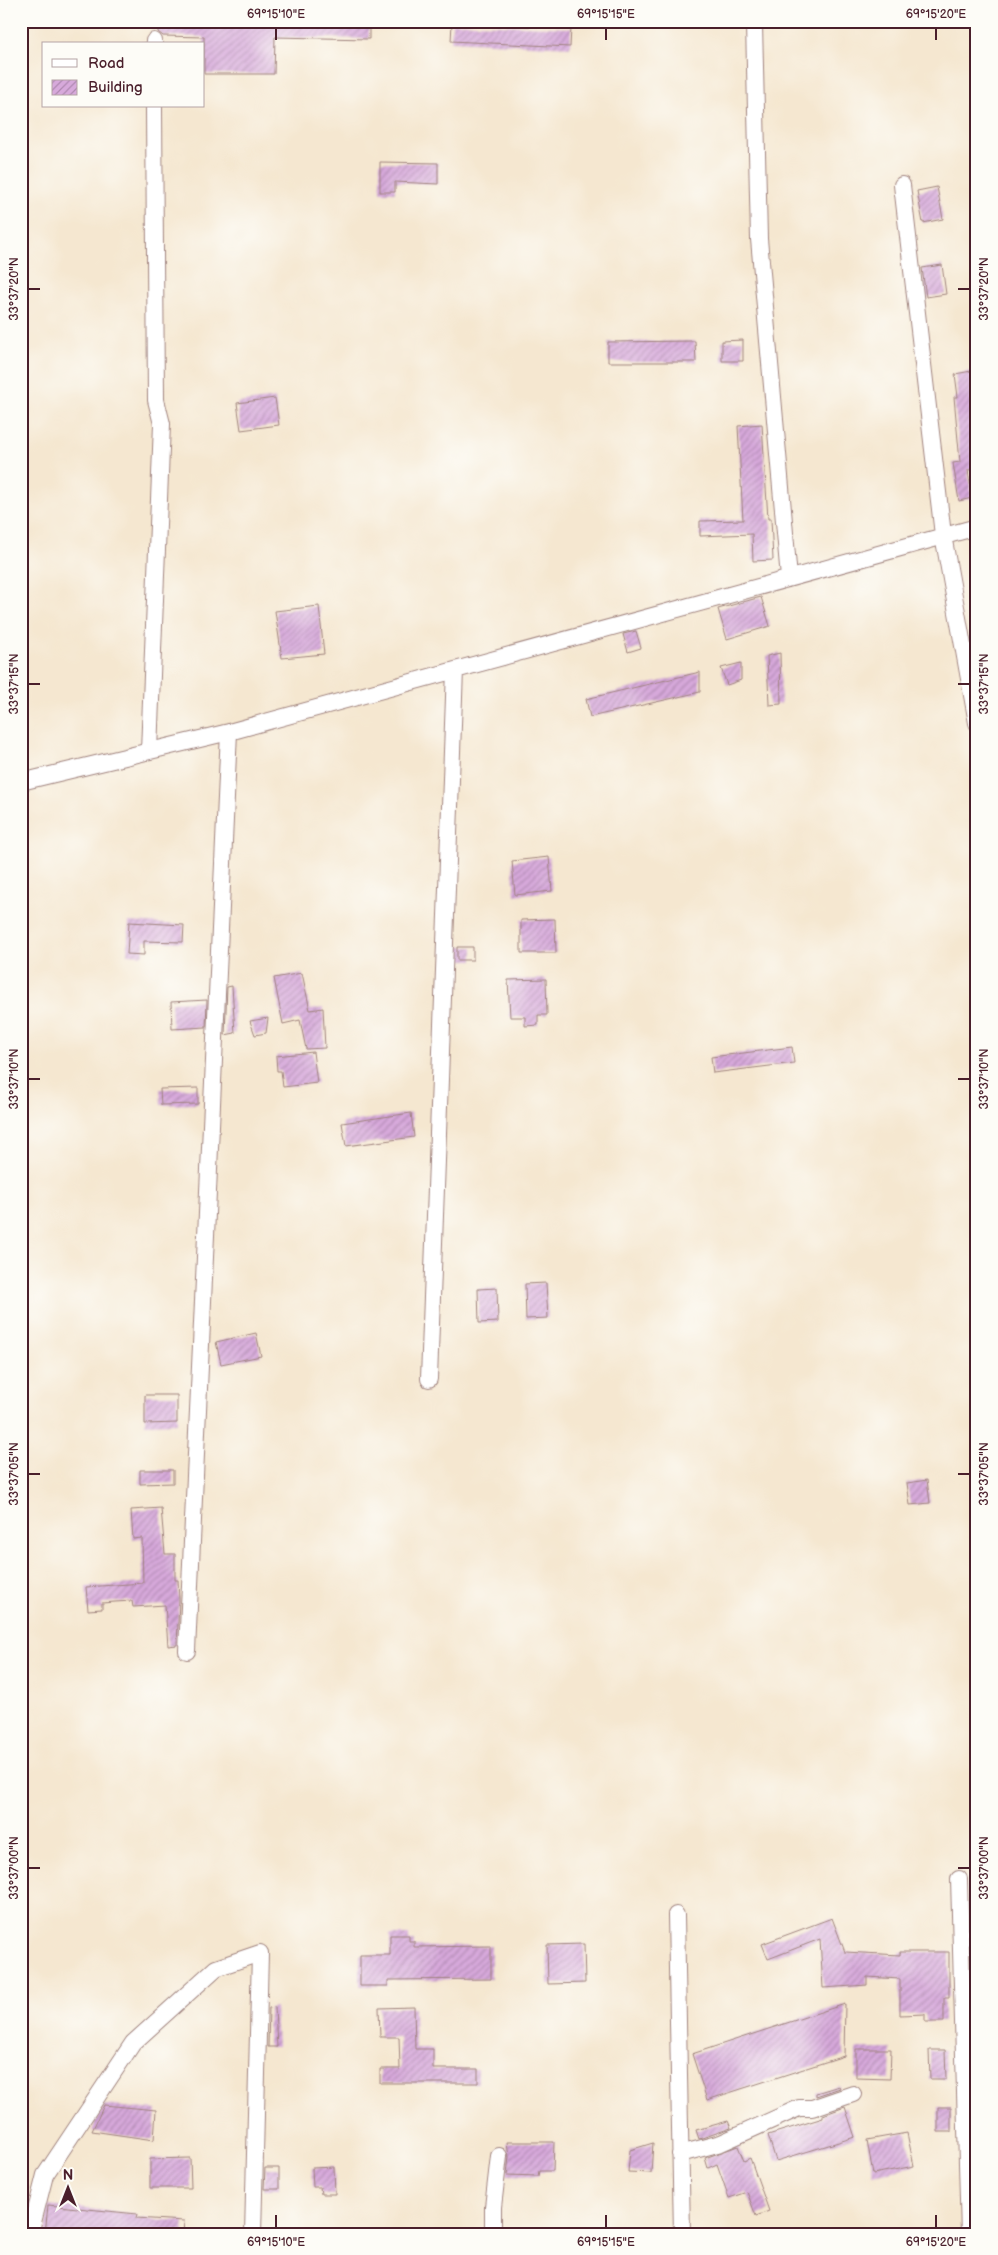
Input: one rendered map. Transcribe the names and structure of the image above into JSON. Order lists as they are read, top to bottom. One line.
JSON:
{"legend":["Road","Building"],"north":"top","coordinates":["69°15'10\"E","69°15'15\"E","69°15'20\"E","33°37'20\"N","33°37'15\"N","33°37'10\"N","33°37'05\"N","33°37'00\"N"]}
